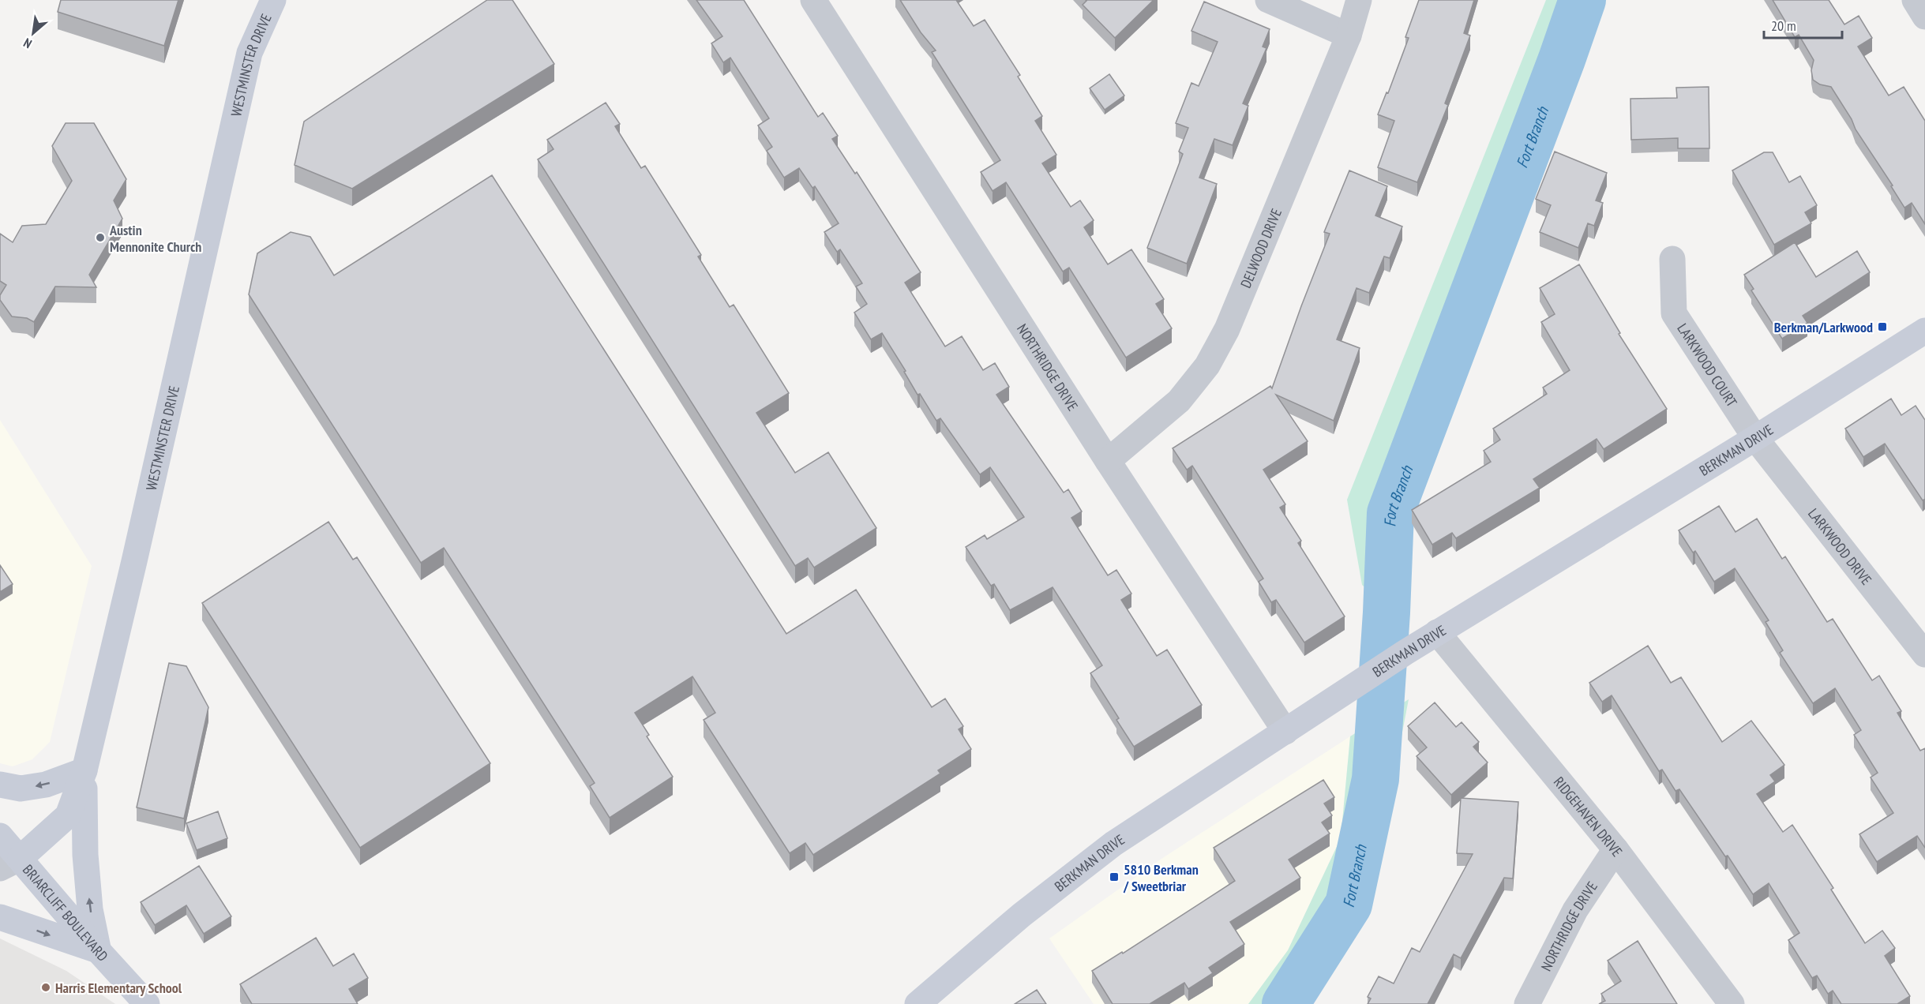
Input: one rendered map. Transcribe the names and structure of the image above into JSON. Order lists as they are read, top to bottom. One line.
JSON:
{"streets":{"street":["WESTMINSTER DRIVE","DELWOOD DRIVE","LARKWOOD COURT","NORTHRIDGE DRIVE","BERKMAN DRIVE","LARKWOOD DRIVE","RIDGEHAVEN DRIVE","BRIARCLIFF BOULEVARD"]},"crossings":[["WESTMINSTER DRIVE","BRIARCLIFF BOULEVARD"],["DELWOOD DRIVE","NORTHRIDGE DRIVE"],["LARKWOOD COURT","BERKMAN DRIVE"],["LARKWOOD COURT","LARKWOOD DRIVE"],["NORTHRIDGE DRIVE","BERKMAN DRIVE"],["NORTHRIDGE DRIVE","RIDGEHAVEN DRIVE"],["BERKMAN DRIVE","LARKWOOD DRIVE"],["BERKMAN DRIVE","RIDGEHAVEN DRIVE"]],"water":["Fort Branch"],"places":{"other":["Austin Mennonite Church","Harris Elementary School"],"transit":["Berkman/Larkwood","5810 Berkman / Sweetbriar"]},"scale_bar":"20 m","north":"bottom left"}
